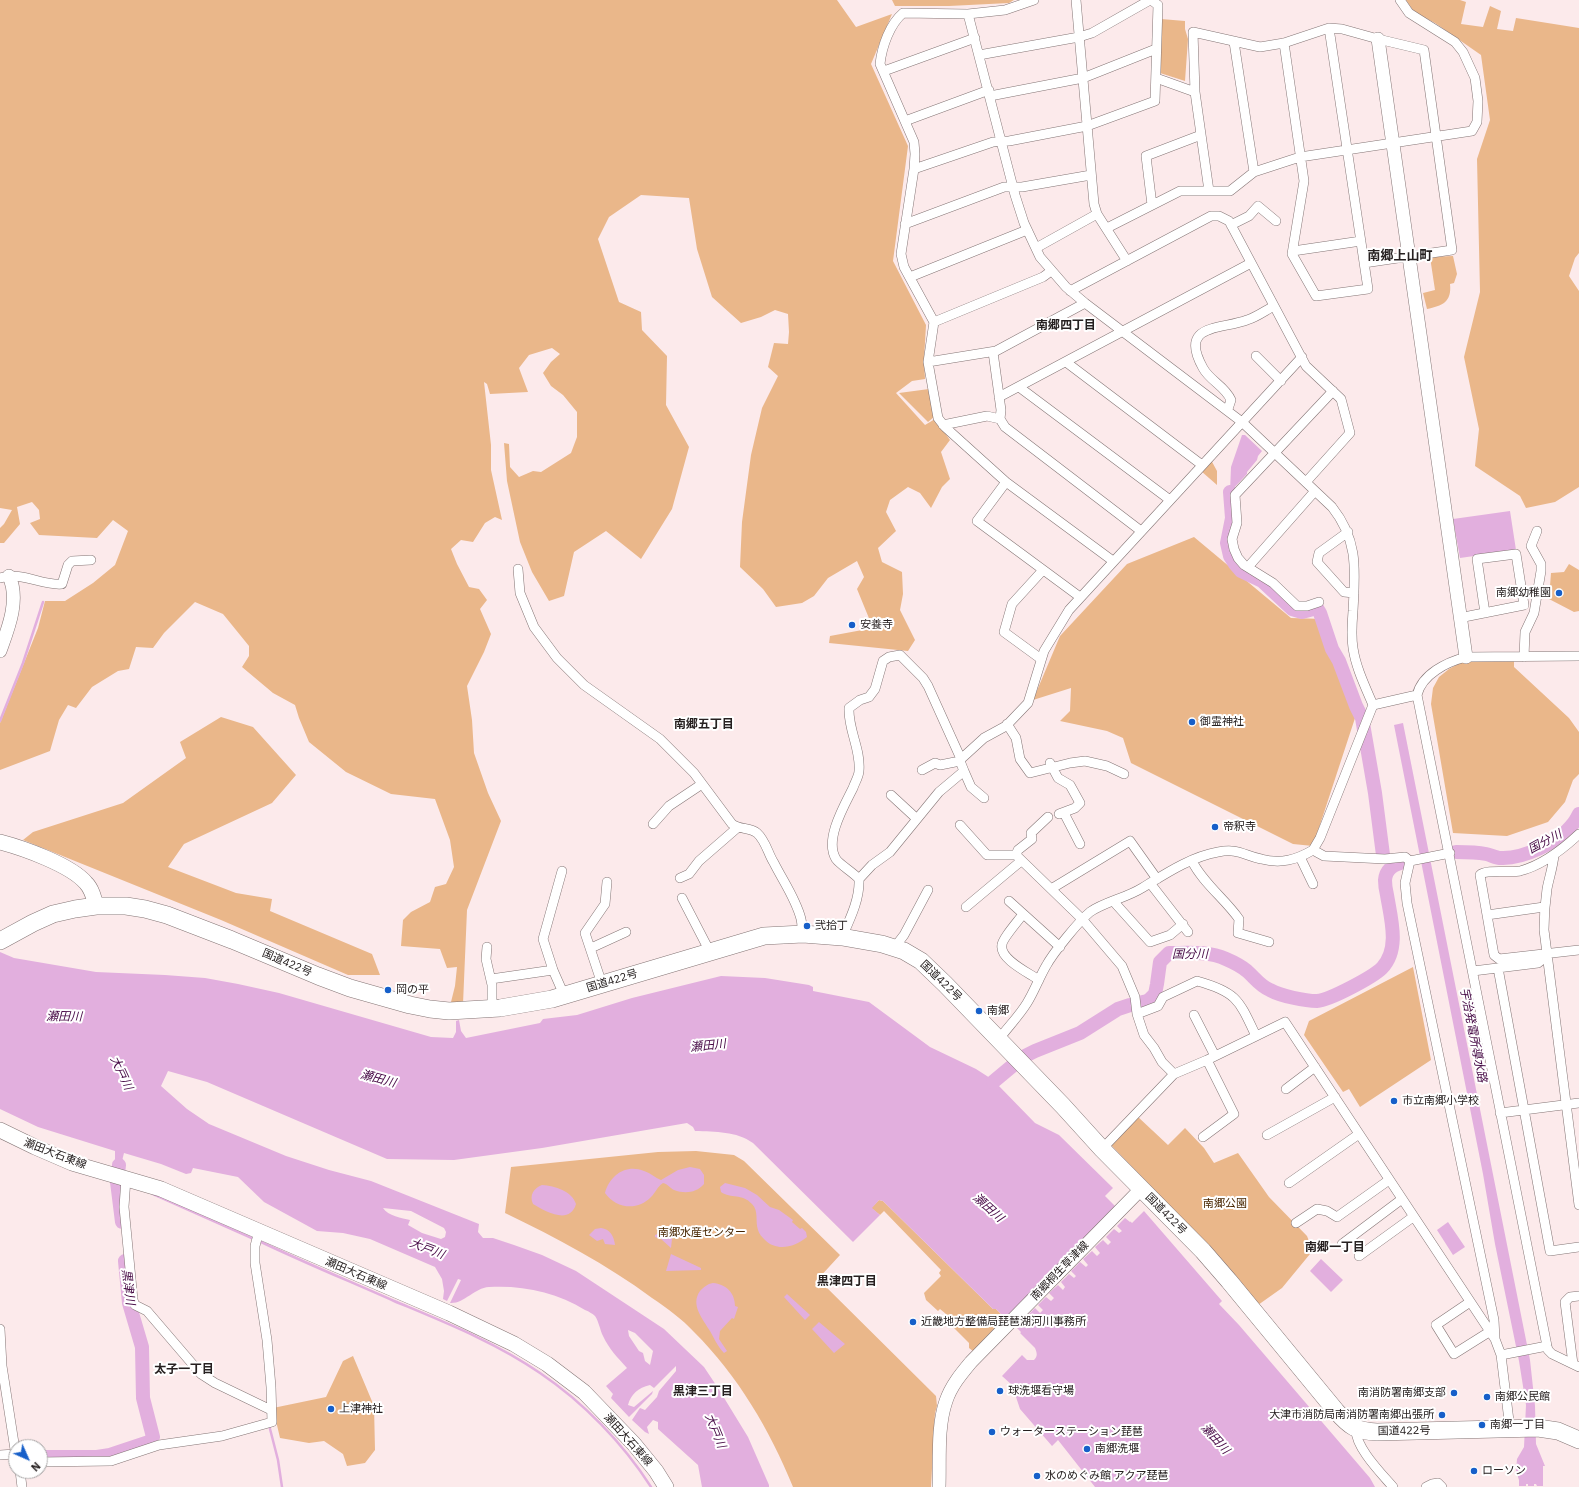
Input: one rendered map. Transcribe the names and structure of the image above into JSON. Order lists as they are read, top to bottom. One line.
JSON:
{"streets":{"highway":["国道422号"],"main road":["瀬田大石東線"],"street":["南郷桐生草津線"]},"crossings":[["国道422号","南郷桐生草津線"]],"districts":["南郷上山町","南郷四丁目","南郷五丁目","南郷一丁目","黒津四丁目","太子一丁目","黒津三丁目"],"water":["国分川","瀬田川","宇治発電所導水路","大戸川","黒津川"],"parks":["南郷公園","南郷水産センター"],"places":["南郷幼稚園","安養寺","御霊神社","帝釈寺","弐拾丁","岡の平","南郷","市立南郷小学校","近畿地方整備局琵琶湖河川事務所","球洗堰看守場","南消防署南郷支部","南郷公民館","上津神社","大津市消防局南消防署南郷出張所","南郷一丁目","ウォーターステーション琵琶","南郷洗堰","ローソン","水のめぐみ館 アクア琵琶"],"north":"bottom right"}
